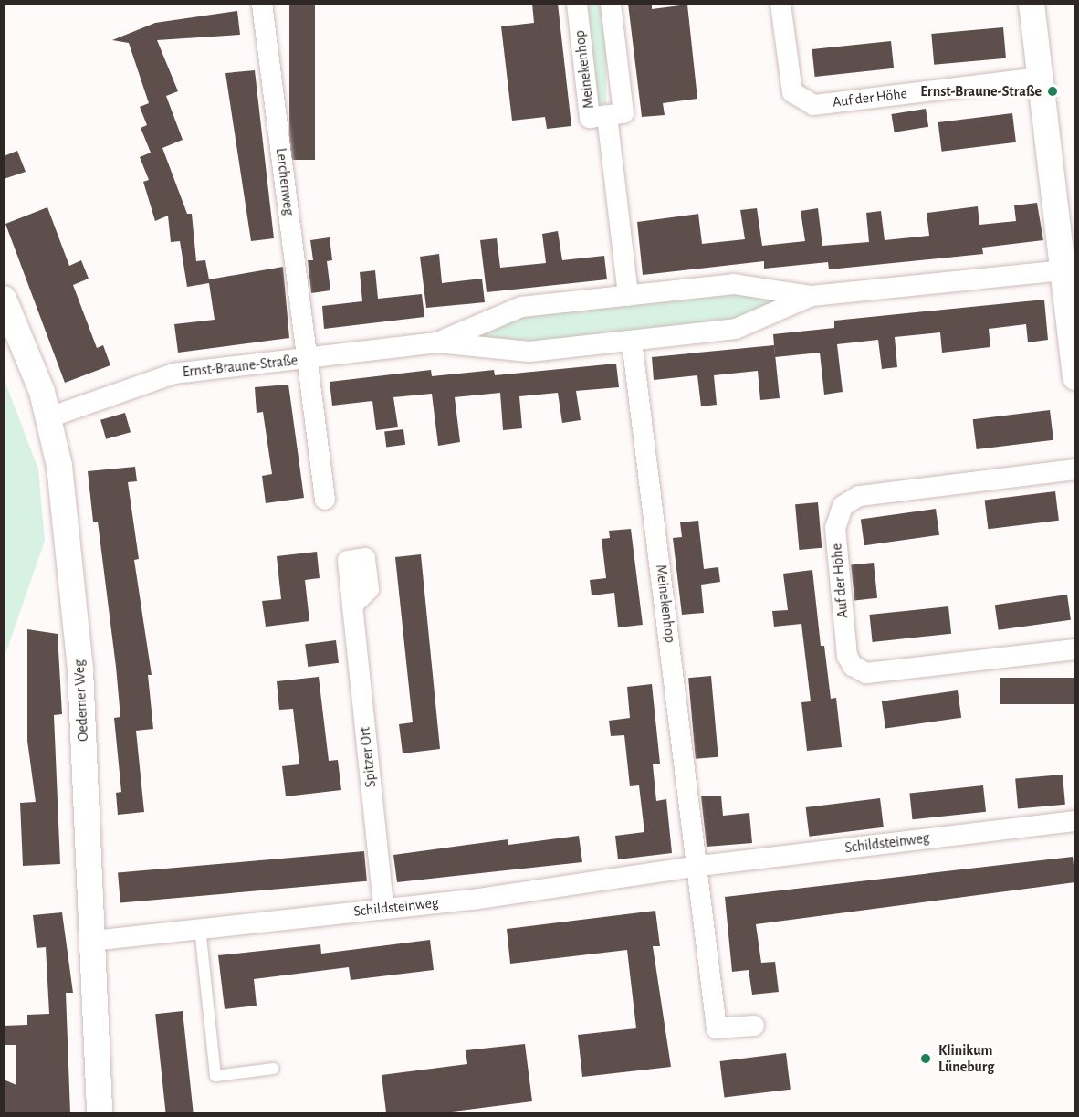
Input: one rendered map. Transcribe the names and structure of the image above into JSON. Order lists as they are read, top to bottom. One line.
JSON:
{"streets":{"street":["Meinekenhop","Auf der Höhe","Lerchenweg","Ernst-Braune-Straße","Oedemer Weg","Spitzer Ort","Schildsteinweg"]},"crossings":[["Meinekenhop","Ernst-Braune-Straße"],["Meinekenhop","Schildsteinweg"],["Lerchenweg","Ernst-Braune-Straße"],["Ernst-Braune-Straße","Oedemer Weg"],["Oedemer Weg","Schildsteinweg"],["Spitzer Ort","Schildsteinweg"]],"places":["Ernst-Braune-Straße","Klinikum Lüneburg"]}
